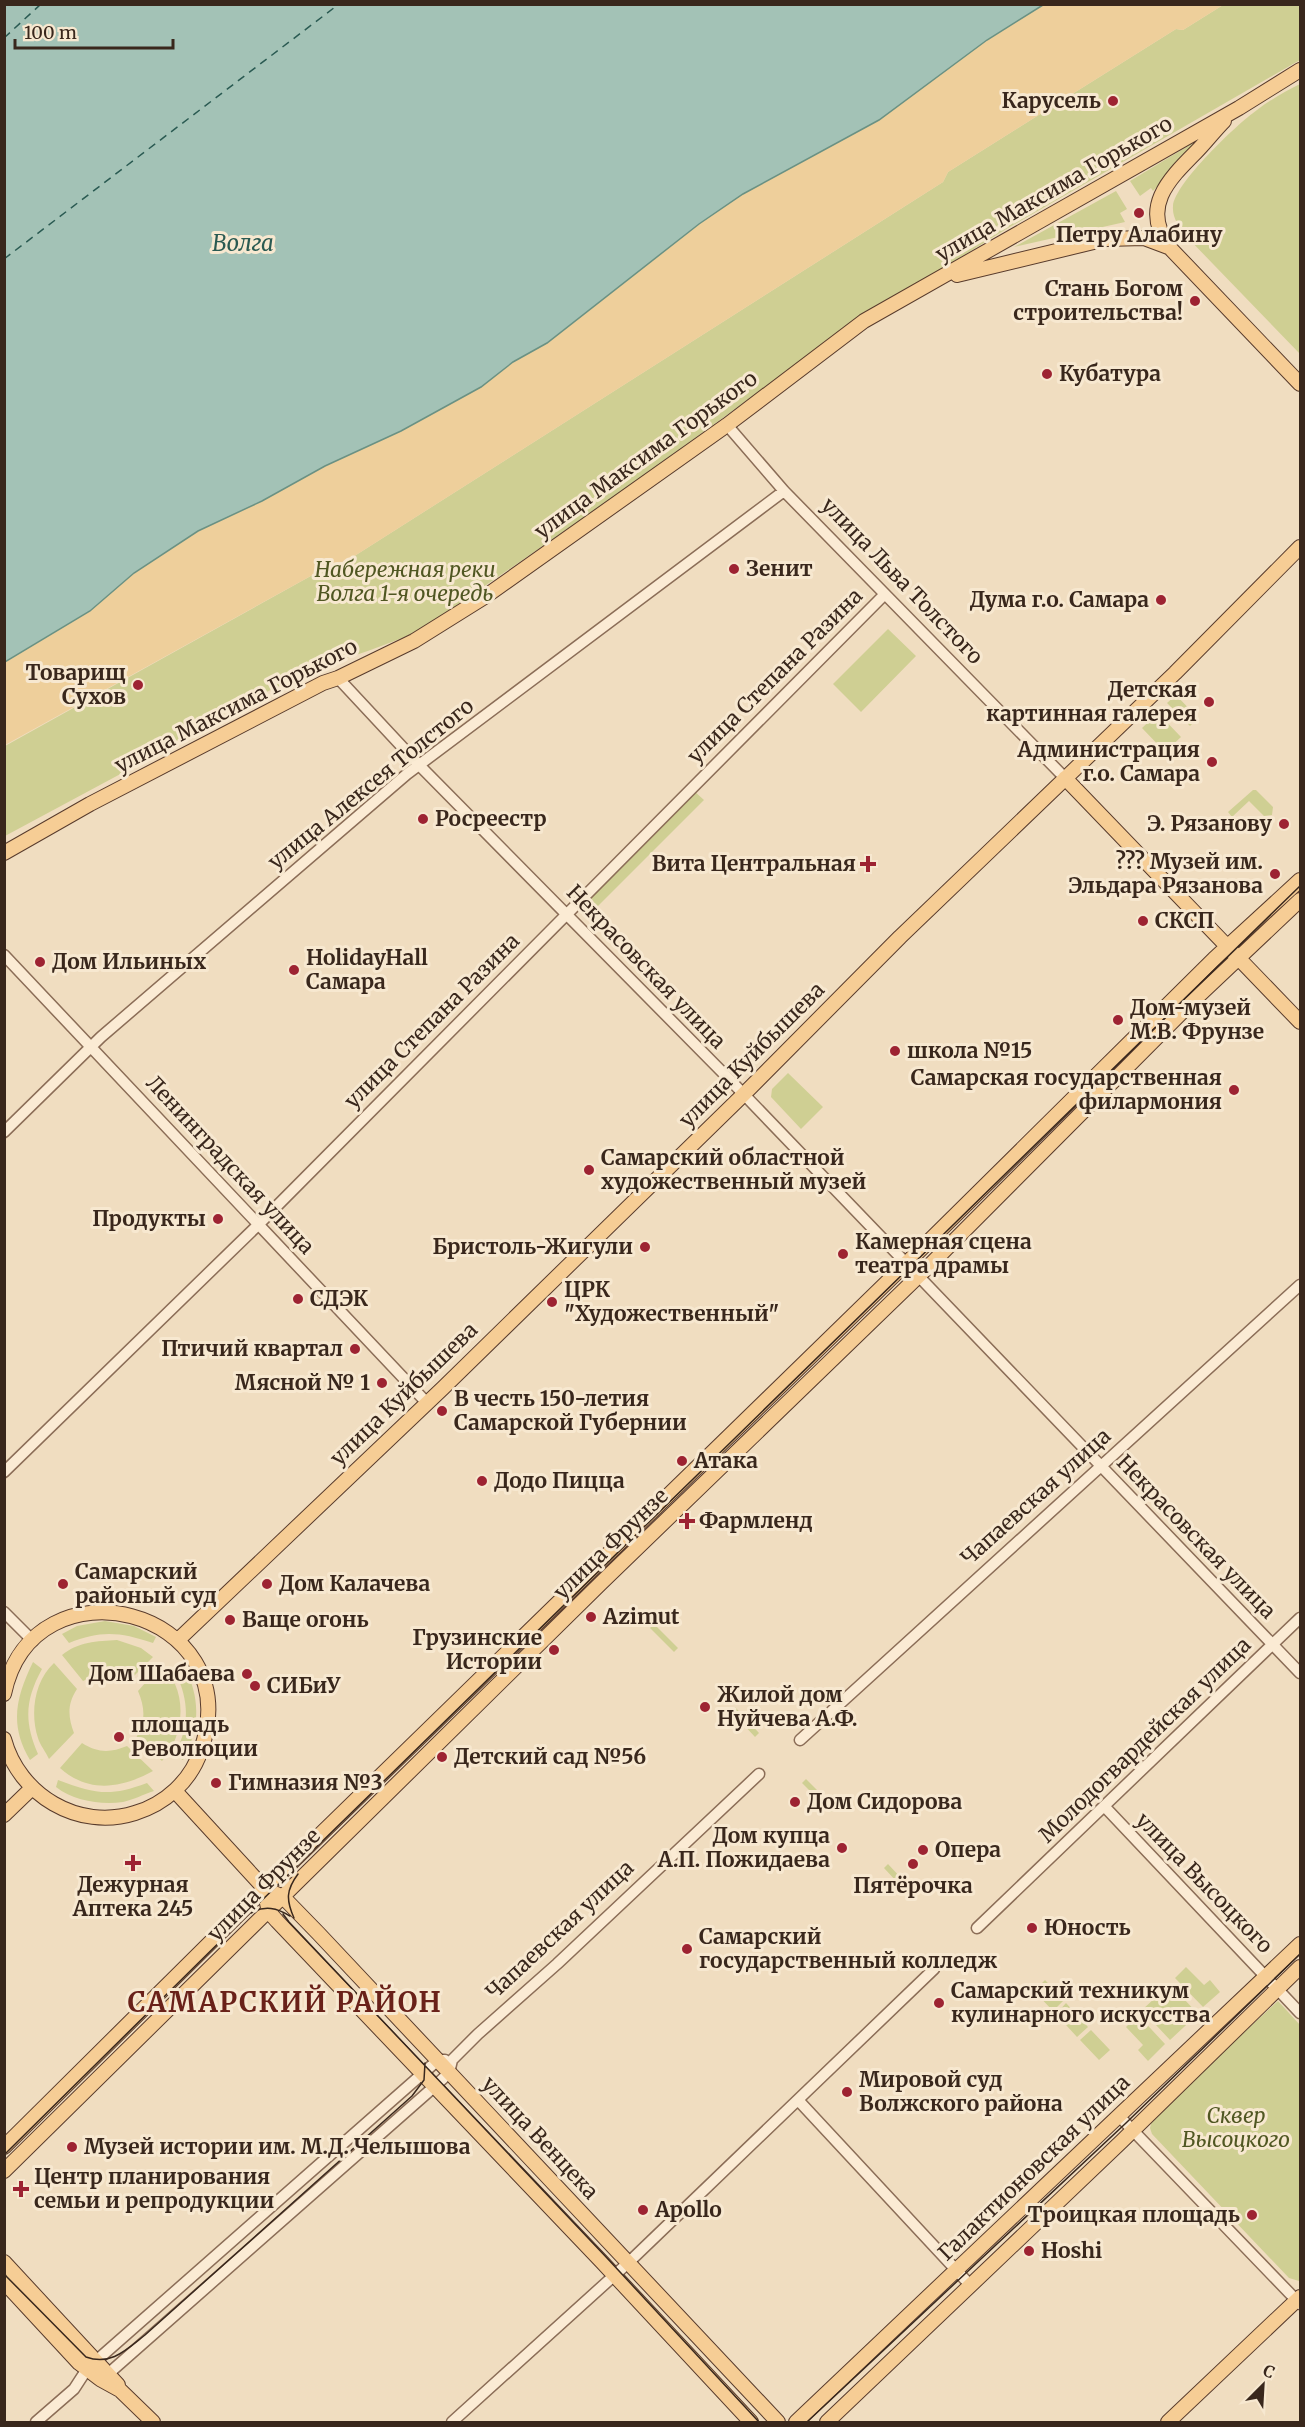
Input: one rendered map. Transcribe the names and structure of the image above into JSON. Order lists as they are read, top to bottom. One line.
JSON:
{"streets":{"main road":["улица Максима Горького","улица Льва Толстого","улица Куйбышева","улица Фрунзе","улица Венцека","Галактионовская улица"],"street":["улица Степана Разина","улица Алексея Толстого","Некрасовская улица","Ленинградская улица","Чапаевская улица","Молодогвардейская улица","улица Высоцкого"]},"crossings":[["улица Максима Горького","улица Льва Толстого"],["улица Максима Горького","Некрасовская улица"],["улица Льва Толстого","улица Степана Разина"],["улица Льва Толстого","улица Алексея Толстого"],["улица Льва Толстого","улица Куйбышева"],["улица Льва Толстого","улица Фрунзе"],["улица Степана Разина","Некрасовская улица"],["улица Степана Разина","Ленинградская улица"],["улица Алексея Толстого","Некрасовская улица"],["улица Алексея Толстого","Ленинградская улица"],["Некрасовская улица","улица Куйбышева"],["Некрасовская улица","Чапаевская улица"],["Некрасовская улица","улица Фрунзе"],["Некрасовская улица","Молодогвардейская улица"],["улица Куйбышева","Ленинградская улица"],["Чапаевская улица","улица Венцека"],["улица Фрунзе","улица Венцека"],["Молодогвардейская улица","улица Высоцкого"],["улица Высоцкого","Галактионовская улица"]],"districts":["САМАРСКИЙ РАЙОН"],"water":["Волга"],"parks":["Набережная реки Волга 1-я очередь","Сквер Высоцкого"],"places":{"other":["Карусель","Петру Алабину","Стань Богом строительства!","Кубатура","Зенит","Дума г.о. Самара","Товарищ Сухов","Детская картинная галерея","Администрация г.о. Самара","Росреестр","Э. Рязанову","??? Музей им. Эльдара Рязанова","СКСП","Дом Ильиных","HolidayHall Самара","Дом-музей М.В. Фрунзе","школа №15","Самарская государственная филармония","Самарский областной художественный музей","Продукты","Бристоль-Жигули","Камерная сцена театра драмы","СДЭК","ЦРК \"Художественный\"","Птичий квартал","Мясной № 1","В честь 150-летия Самарской Губернии","Атака","Додо Пицца","Самарский районый суд","Дом Калачева","Azimut","Ваще огонь","Грузинские Истории","Дом Шабаева","СИБиУ","Жилой дом Нуйчева А.Ф.","площадь Революции","Детский сад №56","Гимназия №3","Дом Сидорова","Дом купца А.П. Пожидаева","Опера","Пятёрочка","Юность","Самарский государственный колледж","Самарский техникум кулинарного искусства","Мировой суд Волжского района","Музей истории им. М.Д. Челышова","Apollo","Троицкая площадь","Hoshi"],"health":["Вита Центральная","Фармленд","Дежурная Аптека 245","Центр планирования семьи и репродукции"]},"scale_bar":"100 m","north":"top right"}
